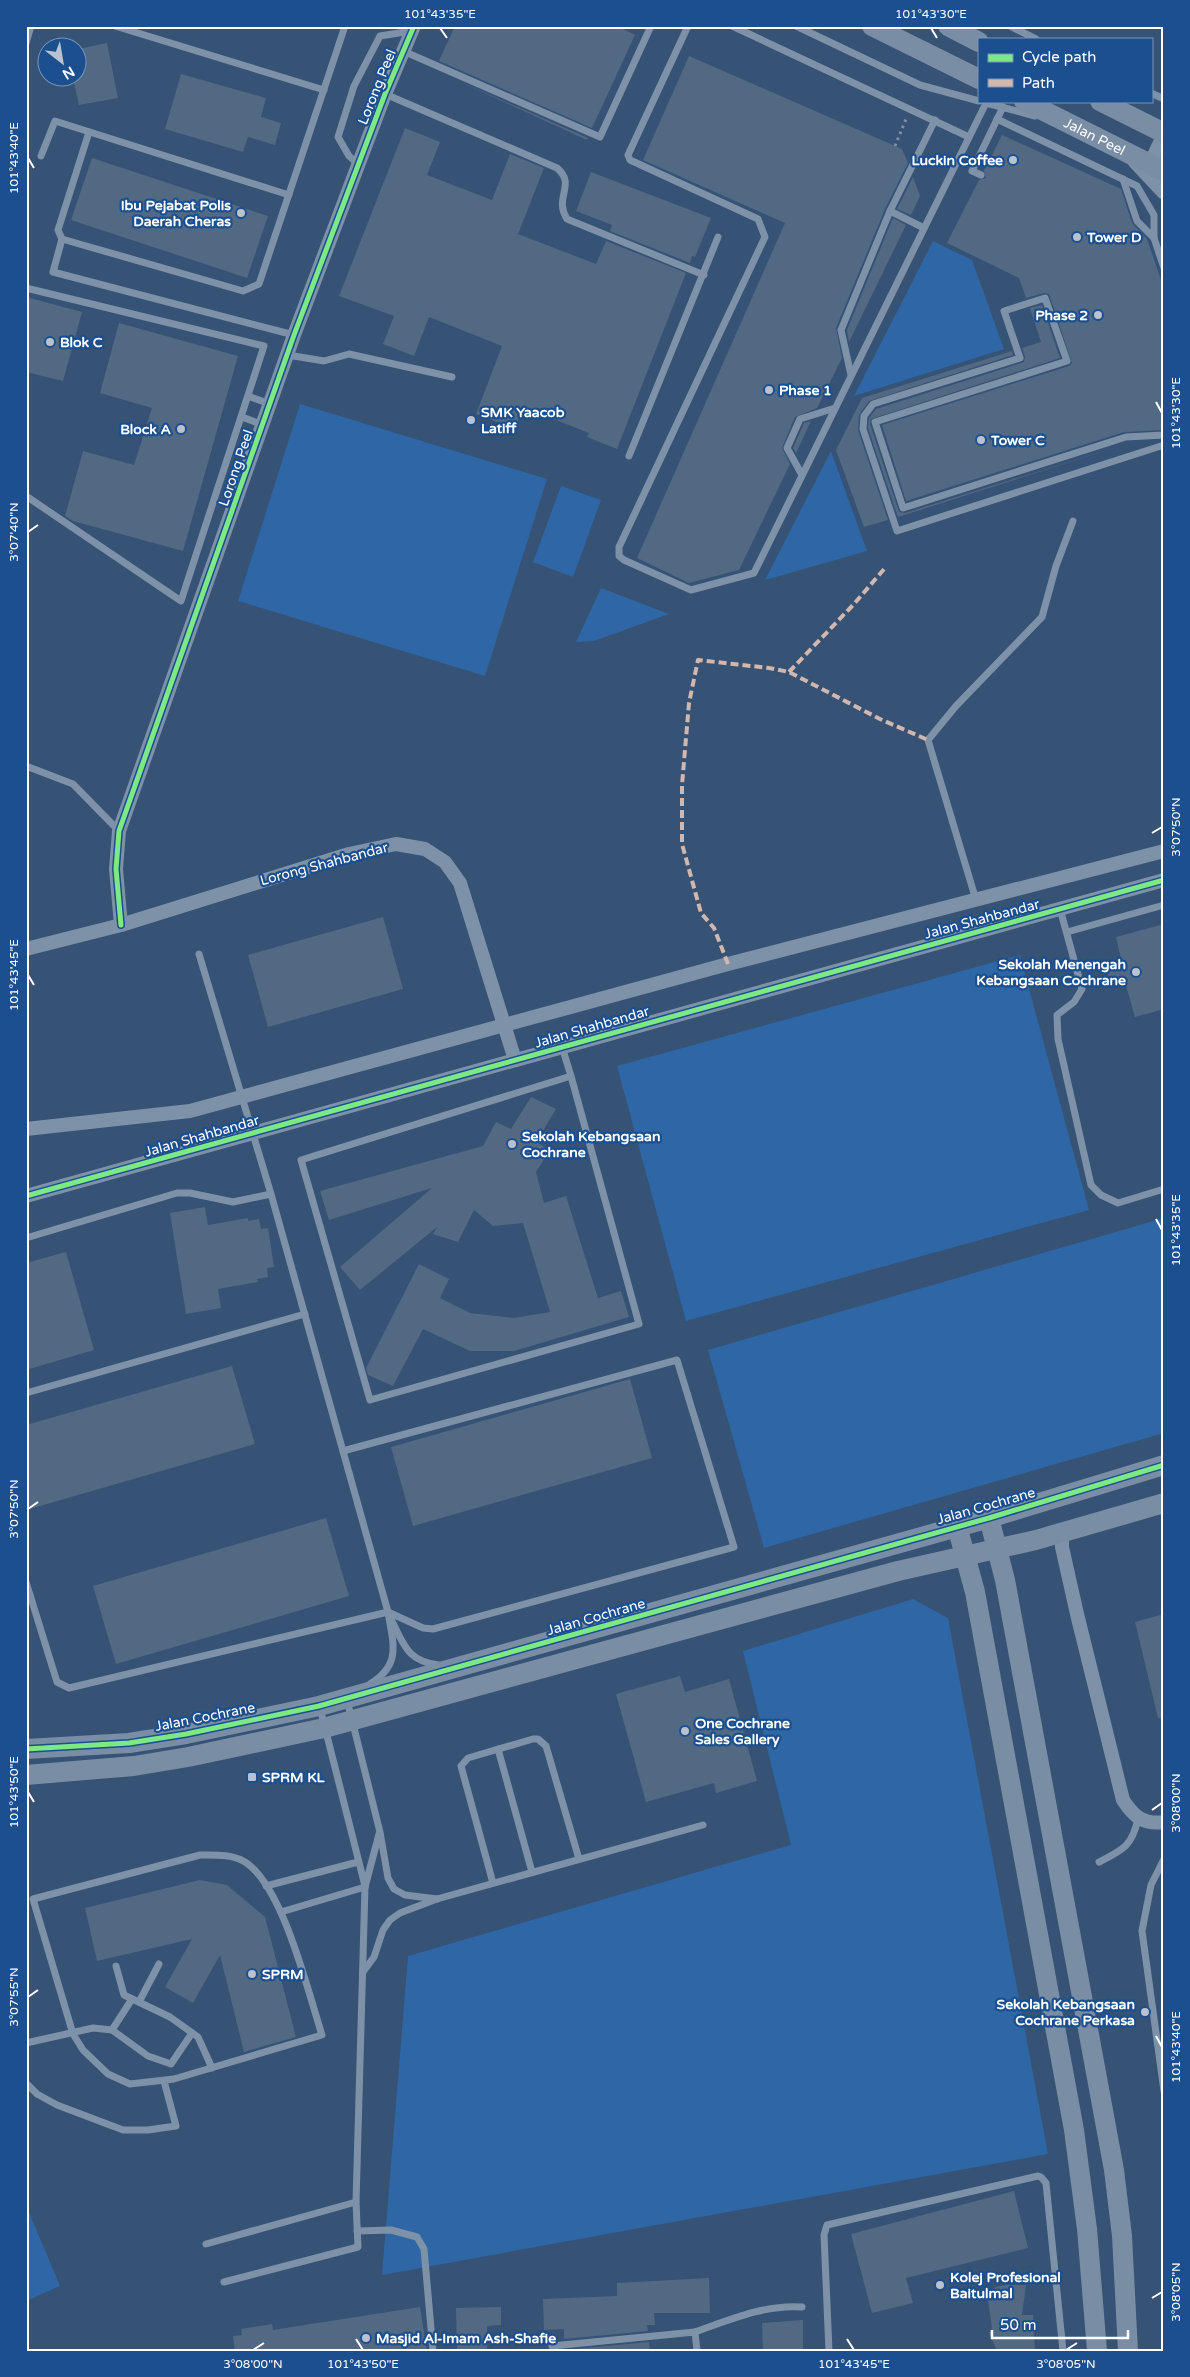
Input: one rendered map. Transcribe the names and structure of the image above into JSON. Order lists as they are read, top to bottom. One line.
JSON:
{"streets":{"street":["Lorong Peel","Jalan Peel","Lorong Shahbandar","Jalan Shahbandar","Jalan Cochrane"]},"crossings":[["Lorong Peel","Lorong Shahbandar"],["Lorong Shahbandar","Jalan Shahbandar"]],"places":{"other":["Luckin Coffee","Ibu Pejabat Polis Daerah Cheras","Tower D","Phase 2","Blok C","Phase 1","SMK Yaacob Latiff","Block A","Tower C","Sekolah Menengah Kebangsaan Cochrane","Sekolah Kebangsaan Cochrane","One Cochrane Sales Gallery","SPRM","Sekolah Kebangsaan Cochrane Perkasa","Kolej Profesional Baitulmal","Masjid Al-Imam Ash-Shafie"],"transit":["SPRM KL"]},"legend":["Cycle path","Path"],"scale_bar":"50 m","north":"bottom right","coordinates":["101°43'35\"E","101°43'30\"E","101°43'40\"E","3°07'40\"N","3°07'50\"N","101°43'45\"E","101°43'50\"E","3°08'00\"N","3°07'55\"N","3°08'05\"N"]}
